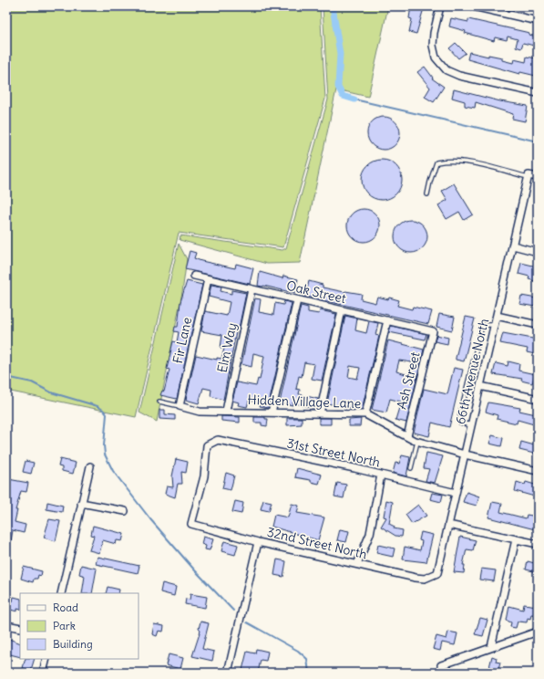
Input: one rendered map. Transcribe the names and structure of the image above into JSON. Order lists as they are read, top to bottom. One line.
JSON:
{"streets":{"street":["Oak Street","Fir Lane","Elm Way","66th Avenue North","Ash Street","Hidden Village Lane","31st Street North","32nd Street North"]},"crossings":[["Oak Street","Fir Lane"],["Oak Street","Elm Way"],["Oak Street","Ash Street"],["Fir Lane","Hidden Village Lane"],["Elm Way","Hidden Village Lane"],["66th Avenue North","Hidden Village Lane"],["66th Avenue North","31st Street North"],["66th Avenue North","32nd Street North"],["Ash Street","Hidden Village Lane"],["31st Street North","32nd Street North"]],"legend":["Road","Park","Building"]}
